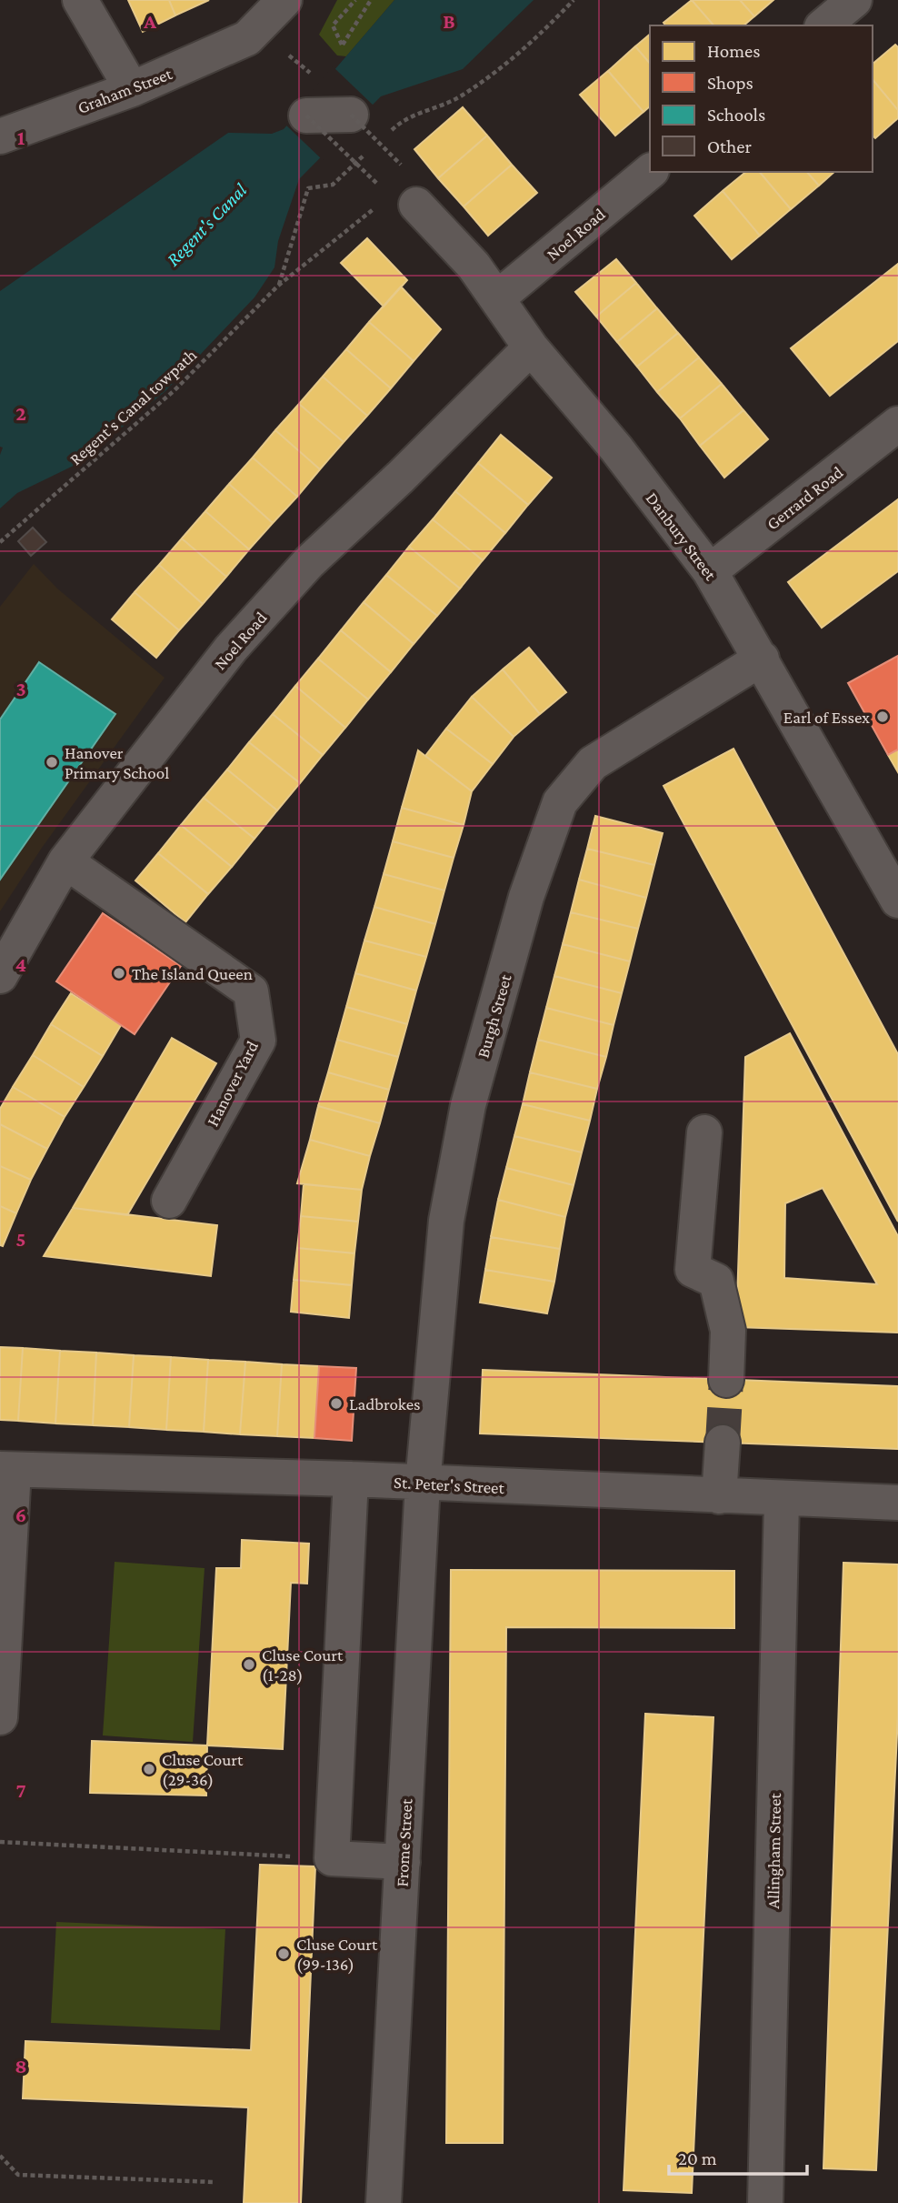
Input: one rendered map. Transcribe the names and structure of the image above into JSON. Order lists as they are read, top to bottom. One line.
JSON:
{"streets":{"street":["Graham Street","Noel Road","Gerrard Road","Danbury Street","Burgh Street","Hanover Yard","St. Peter's Street","Frome Street","Allingham Street"],"path":["Regent's Canal towpath"]},"crossings":[["Noel Road","Danbury Street"],["Noel Road","Hanover Yard"],["Gerrard Road","Danbury Street"],["Danbury Street","Burgh Street"],["Burgh Street","St. Peter's Street"],["Burgh Street","Frome Street"],["St. Peter's Street","Frome Street"],["St. Peter's Street","Allingham Street"]],"water":["Regent's Canal"],"places":["Earl of Essex","Hanover Primary School","The Island Queen","Ladbrokes","Cluse Court (1-28)","Cluse Court (29-36)","Cluse Court (99-136)"],"legend":["Homes","Shops","Schools","Other"],"scale_bar":"20 m","grid":{"columns":["A","B"],"rows":["1","2","3","4","5","6","7","8"]}}
